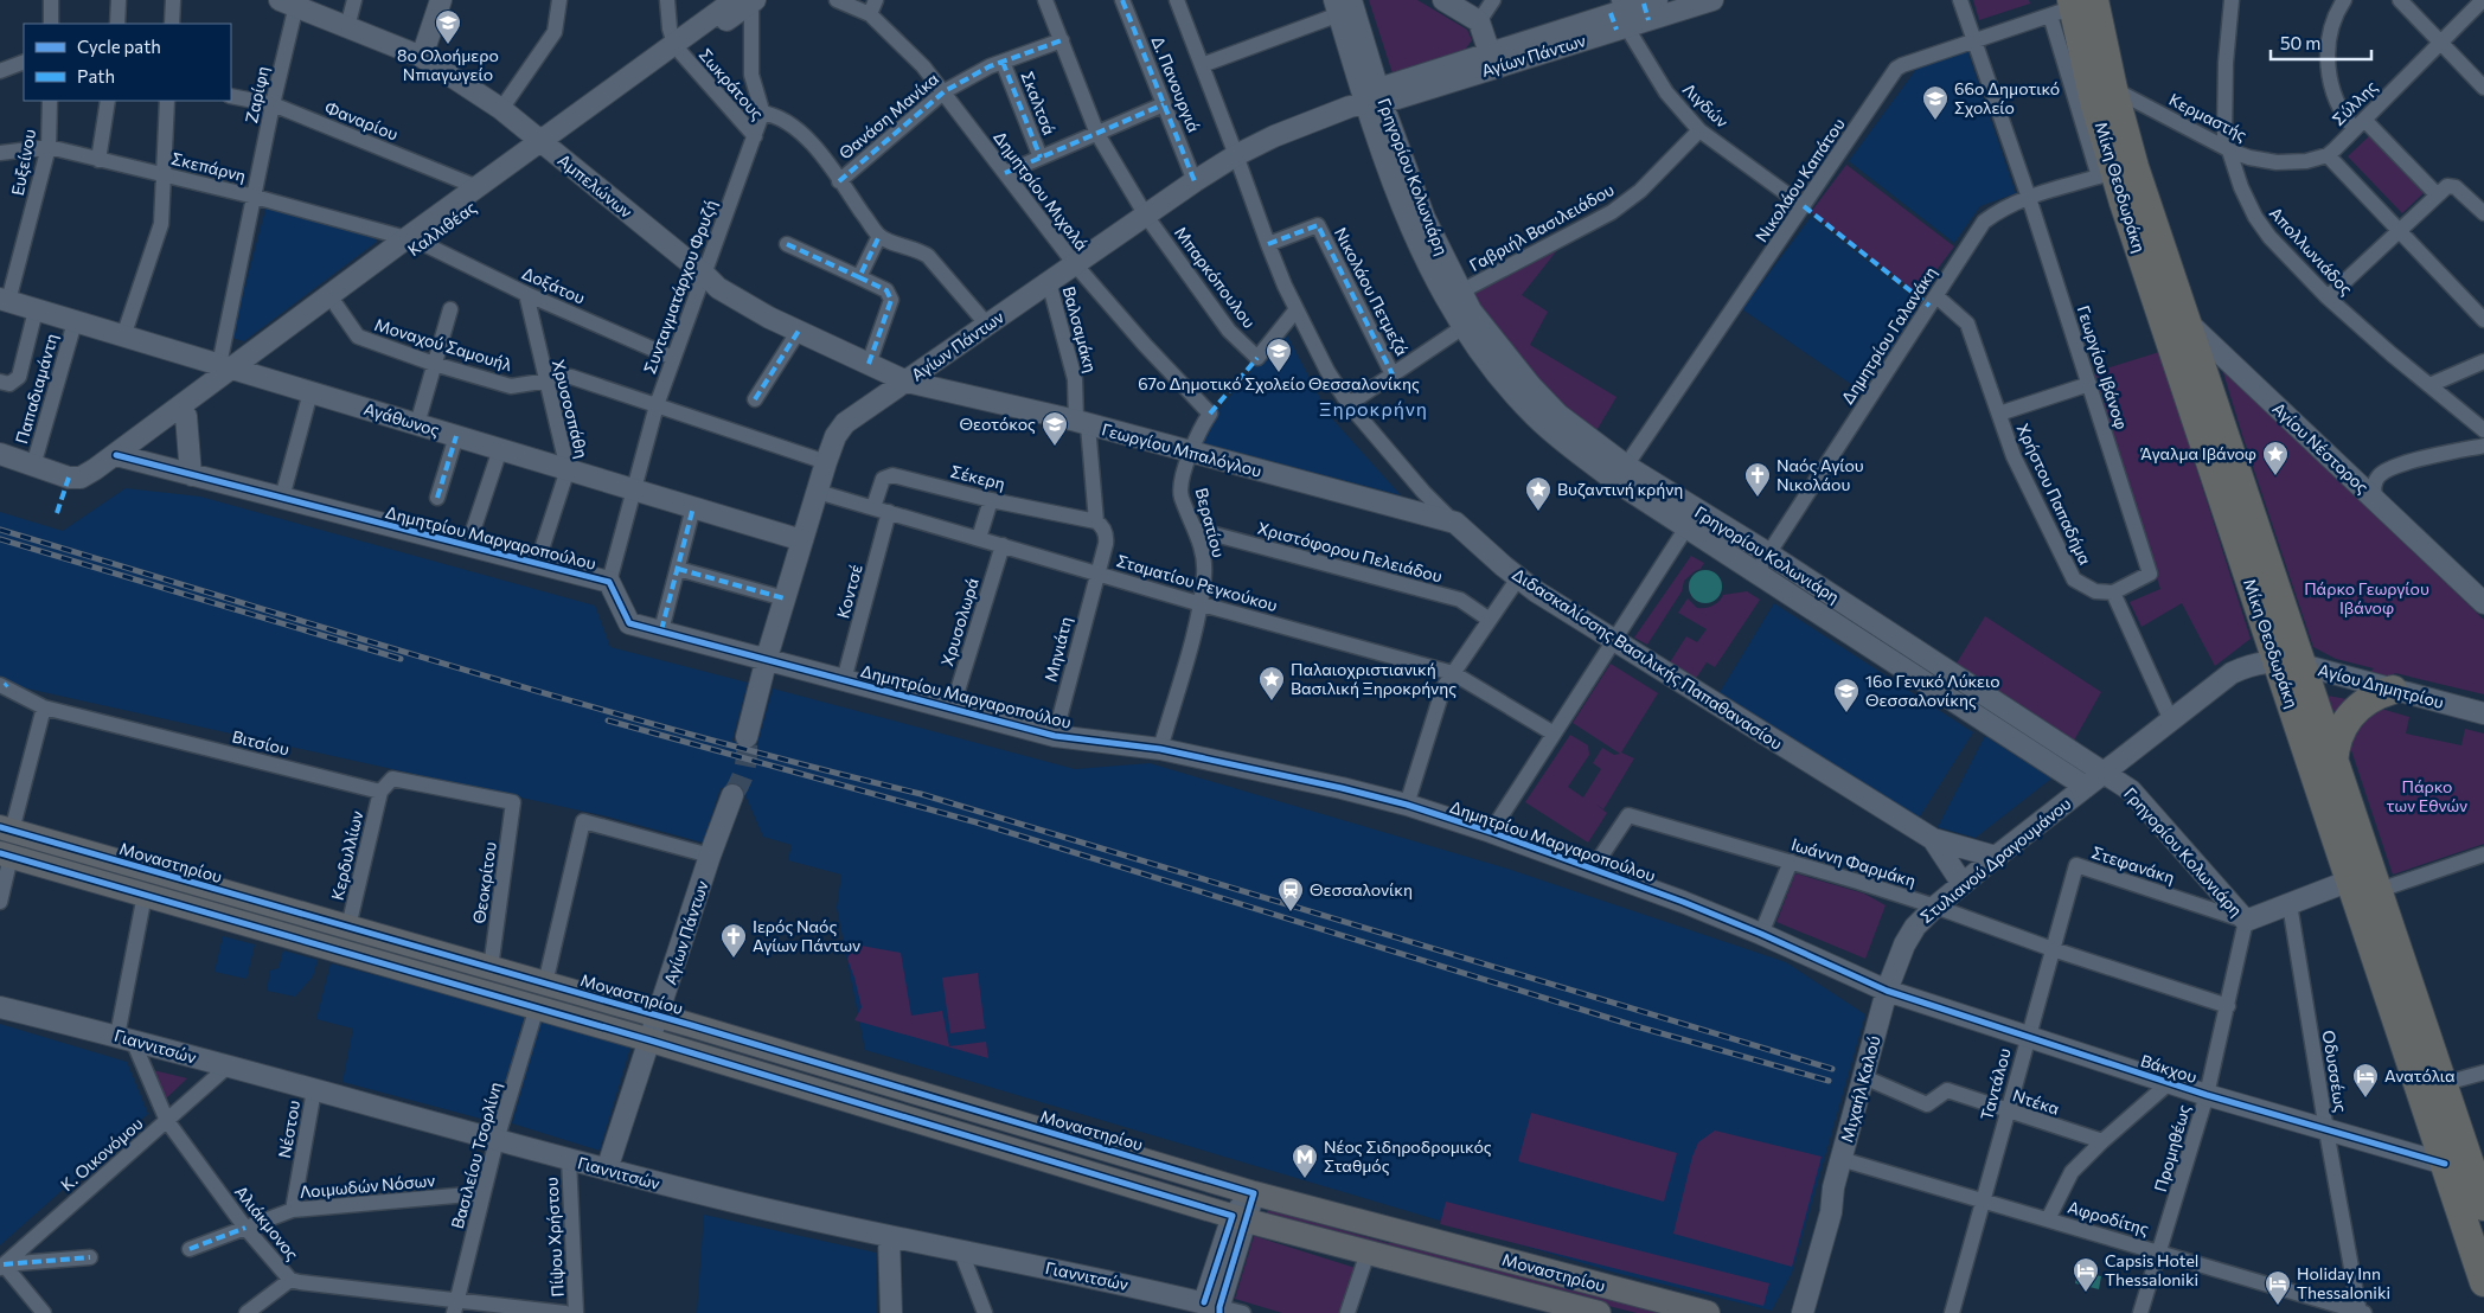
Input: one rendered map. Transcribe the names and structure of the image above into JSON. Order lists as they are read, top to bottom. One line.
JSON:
{"streets":{"highway":["Μίκη Θεοδωράκη"],"main road":["Μοναστηρίου"],"street":["Αγίων Πάντων","Σωκράτους","Δ. Πανουργιά","Ζαρίφη","Σκαλτσά","Σύλλης","Λιγδών","Θανάση Μανίκα","Κερμαστής","Φαναρίου","Ευξείνου","Σκεπάρνη","Γρηγορίου Κολωνιάρη","Νικολάου Καπάτου","Αμπελώνων","Δημητρίου Μιχαλά","Γαβριήλ Βασιλειάδου","Καλλιθέας","Απολλωνιάδος","Μπαρκόπουλου","Δοξάτου","Συνταγματάρχου Φρυζή","Νικολάου Πετμεζά","Βαλσαμάκη","Δημητρίου Γαλανάκη","Μοναχού Σαμουήλ","Γεωργίου Ιβάνοφ","Παπαδιαμάντη","Χρυσοσπάθη","Αγάθωνος","Αγίου Νέστορος","Γεωργίου Μπαλόγλου","Σέκερη","Χρήστου Παπαδήμα","Βερατίου","Δημητρίου Μαργαροπούλου","Χριστόφορου Πελειάδου","Σταματίου Ρεγκούκου","Κοντσέ","Χρυσολωρά","Μηνιάτη","Διδασκαλίσσης Βασιλικής Παπαθανασίου","Αγίου Δημητρίου","Βιτσίου","Κερδυλλίων","Στυλιανού Δραγουμάνου","Ιωάννη Φαρμάκη","Στεφανάκη","Θεοκρίτου","Γιαννιτσών","Βάκχου","Οδυσσέως","Ταντάλου","Μιχαήλ Καλού","Ντέκα","Νέστου","Προμηθέως","Κ. Οικονόμου","Βασιλείου Τσορλίνη","Λοιμωδών Νόσων","Αφροδίτης","Αλιάκμονος","Πίψου Χρήστου"]},"crossings":[["Αγίων Πάντων","Δ. Πανουργιά"],["Αγίων Πάντων","Λιγδών"],["Αγίων Πάντων","Γρηγορίου Κολωνιάρη"],["Αγίων Πάντων","Αμπελώνων"],["Αγίων Πάντων","Δημητρίου Μιχαλά"],["Αγίων Πάντων","Μπαρκόπουλου"],["Αγίων Πάντων","Βαλσαμάκη"],["Αγίων Πάντων","Μοναχού Σαμουήλ"],["Αγίων Πάντων","Αγάθωνος"],["Αγίων Πάντων","Γεωργίου Μπαλόγλου"],["Αγίων Πάντων","Δημητρίου Μαργαροπούλου"],["Αγίων Πάντων","Σταματίου Ρεγκούκου"],["Αγίων Πάντων","Διδασκαλίσσης Βασιλικής Παπαθανασίου"],["Αγίων Πάντων","Μοναστηρίου"],["Αγίων Πάντων","Γιαννιτσών"],["Σωκράτους","Καλλιθέας"],["Σωκράτους","Συνταγματάρχου Φρυζή"],["Ζαρίφη","Φαναρίου"],["Ζαρίφη","Σκεπάρνη"],["Ζαρίφη","Αμπελώνων"],["Ζαρίφη","Καλλιθέας"],["Ζαρίφη","Αγάθωνος"],["Σκαλτσά","Θανάση Μανίκα"],["Σύλλης","Κερμαστής"],["Λιγδών","Νικολάου Καπάτου"],["Λιγδών","Γαβριήλ Βασιλειάδου"],["Θανάση Μανίκα","Δημητρίου Μιχαλά"],["Θανάση Μανίκα","Μπαρκόπουλου"],["Κερμαστής","Μίκη Θεοδωράκη"],["Κερμαστής","Απολλωνιάδος"],["Φαναρίου","Καλλιθέας"],["Ευξείνου","Σκεπάρνη"],["Ευξείνου","Αγάθωνος"],["Σκεπάρνη","Καλλιθέας"],["Σκεπάρνη","Δοξάτου"],["Γρηγορίου Κολωνιάρη","Νικολάου Καπάτου"],["Γρηγορίου Κολωνιάρη","Μίκη Θεοδωράκη"],["Γρηγορίου Κολωνιάρη","Γαβριήλ Βασιλειάδου"],["Γρηγορίου Κολωνιάρη","Δημητρίου Γαλανάκη"],["Γρηγορίου Κολωνιάρη","Στυλιανού Δραγουμάνου"],["Γρηγορίου Κολωνιάρη","Στεφανάκη"],["Γρηγορίου Κολωνιάρη","Οδυσσέως"],["Γρηγορίου Κολωνιάρη","Προμηθέως"],["Νικολάου Καπάτου","Μίκη Θεοδωράκη"],["Νικολάου Καπάτου","Γεωργίου Ιβάνοφ"],["Αμπελώνων","Καλλιθέας"],["Αμπελώνων","Συνταγματάρχου Φρυζή"],["Αμπελώνων","Γεωργίου Μπαλόγλου"],["Μίκη Θεοδωράκη","Δημητρίου Γαλανάκη"],["Μίκη Θεοδωράκη","Αγίου Νέστορος"],["Μίκη Θεοδωράκη","Αγίου Δημητρίου"],["Μίκη Θεοδωράκη","Στυλιανού Δραγουμάνου"],["Μίκη Θεοδωράκη","Βάκχου"],["Δημητρίου Μιχαλά","Βερατίου"],["Καλλιθέας","Δοξάτου"],["Καλλιθέας","Συνταγματάρχου Φρυζή"],["Καλλιθέας","Μοναχού Σαμουήλ"],["Καλλιθέας","Αγάθωνος"],["Καλλιθέας","Δημητρίου Μαργαροπούλου"],["Μπαρκόπουλου","Διδασκαλίσσης Βασιλικής Παπαθανασίου"],["Δοξάτου","Συνταγματάρχου Φρυζή"],["Δοξάτου","Χρυσοσπάθη"],["Συνταγματάρχου Φρυζή","Μοναχού Σαμουήλ"],["Συνταγματάρχου Φρυζή","Αγάθωνος"],["Συνταγματάρχου Φρυζή","Δημητρίου Μαργαροπούλου"],["Νικολάου Πετμεζά","Διδασκαλίσσης Βασιλικής Παπαθανασίου"],["Βαλσαμάκη","Γεωργίου Μπαλόγλου"],["Δημητρίου Γαλανάκη","Γεωργίου Ιβάνοφ"],["Δημητρίου Γαλανάκη","Χρήστου Παπαδήμα"],["Μοναχού Σαμουήλ","Χρυσοσπάθη"],["Γεωργίου Ιβάνοφ","Χρήστου Παπαδήμα"],["Παπαδιαμάντη","Αγάθωνος"],["Χρυσοσπάθη","Αγάθωνος"],["Χρυσοσπάθη","Δημητρίου Μαργαροπούλου"],["Γεωργίου Μπαλόγλου","Βερατίου"],["Γεωργίου Μπαλόγλου","Διδασκαλίσσης Βασιλικής Παπαθανασίου"],["Σέκερη","Σταματίου Ρεγκούκου"],["Βερατίου","Δημητρίου Μαργαροπούλου"],["Βερατίου","Χριστόφορου Πελειάδου"],["Βερατίου","Σταματίου Ρεγκούκου"],["Δημητρίου Μαργαροπούλου","Κοντσέ"],["Δημητρίου Μαργαροπούλου","Χρυσολωρά"],["Δημητρίου Μαργαροπούλου","Μηνιάτη"],["Δημητρίου Μαργαροπούλου","Στυλιανού Δραγουμάνου"],["Δημητρίου Μαργαροπούλου","Ιωάννη Φαρμάκη"],["Δημητρίου Μαργαροπούλου","Βάκχου"],["Δημητρίου Μαργαροπούλου","Μιχαήλ Καλού"],["Σταματίου Ρεγκούκου","Κοντσέ"],["Σταματίου Ρεγκούκου","Χρυσολωρά"],["Σταματίου Ρεγκούκου","Μηνιάτη"],["Διδασκαλίσσης Βασιλικής Παπαθανασίου","Στυλιανού Δραγουμάνου"],["Αγίου Δημητρίου","Στυλιανού Δραγουμάνου"],["Βιτσίου","Κερδυλλίων"],["Βιτσίου","Θεοκρίτου"],["Κερδυλλίων","Μοναστηρίου"],["Κερδυλλίων","Θεοκρίτου"],["Στυλιανού Δραγουμάνου","Ιωάννη Φαρμάκη"],["Στυλιανού Δραγουμάνου","Βάκχου"],["Στυλιανού Δραγουμάνου","Μιχαήλ Καλού"],["Μοναστηρίου","Θεοκρίτου"],["Μοναστηρίου","Βασιλείου Τσορλίνη"],["Ιωάννη Φαρμάκη","Ταντάλου"],["Ιωάννη Φαρμάκη","Προμηθέως"],["Στεφανάκη","Ταντάλου"],["Στεφανάκη","Προμηθέως"],["Γιαννιτσών","Νέστου"],["Γιαννιτσών","Κ. Οικονόμου"],["Γιαννιτσών","Βασιλείου Τσορλίνη"],["Γιαννιτσών","Αλιάκμονος"],["Γιαννιτσών","Πίψου Χρήστου"],["Βάκχου","Οδυσσέως"],["Βάκχου","Ταντάλου"],["Βάκχου","Μιχαήλ Καλού"],["Βάκχου","Προμηθέως"],["Οδυσσέως","Αφροδίτης"],["Ταντάλου","Ντέκα"],["Ταντάλου","Αφροδίτης"],["Μιχαήλ Καλού","Ντέκα"],["Μιχαήλ Καλού","Αφροδίτης"],["Νέστου","Λοιμωδών Νόσων"],["Προμηθέως","Αφροδίτης"],["Κ. Οικονόμου","Αλιάκμονος"],["Βασιλείου Τσορλίνη","Λοιμωδών Νόσων"],["Βασιλείου Τσορλίνη","Αλιάκμονος"],["Λοιμωδών Νόσων","Αλιάκμονος"]],"districts":["Ξηροκρήνη"],"parks":["Πάρκο Γεωργίου Ιβάνοφ","Πάρκο των Εθνών"],"places":{"school or university":["8o Ολοήμερο Νπιαγωγείο","66ο Δημοτικό Σχολείο","67ο Δημοτικό Σχολείο Θεσσαλονίκης","Θεοτόκος","16ο Γενικό Λύκειο Θεσσαλονίκης"],"place":["Άγαλμα Ιβάνοφ","Βυζαντινή κρήνη","Παλαιοχριστιανική Βασιλική Ξηροκρήνης"],"church":["Ναός Αγίου Νικολάου","Ιερός Ναός Αγίων Πάντων"],"station":["Θεσσαλονίκη"],"hotel":["Ανατόλια","Capsis Hotel Thessaloniki","Holiday Inn Thessaloniki"],"metro station":["Νέος Σιδηροδρομικός Σταθμός"]},"legend":["Cycle path","Path"],"scale_bar":"50 m"}
